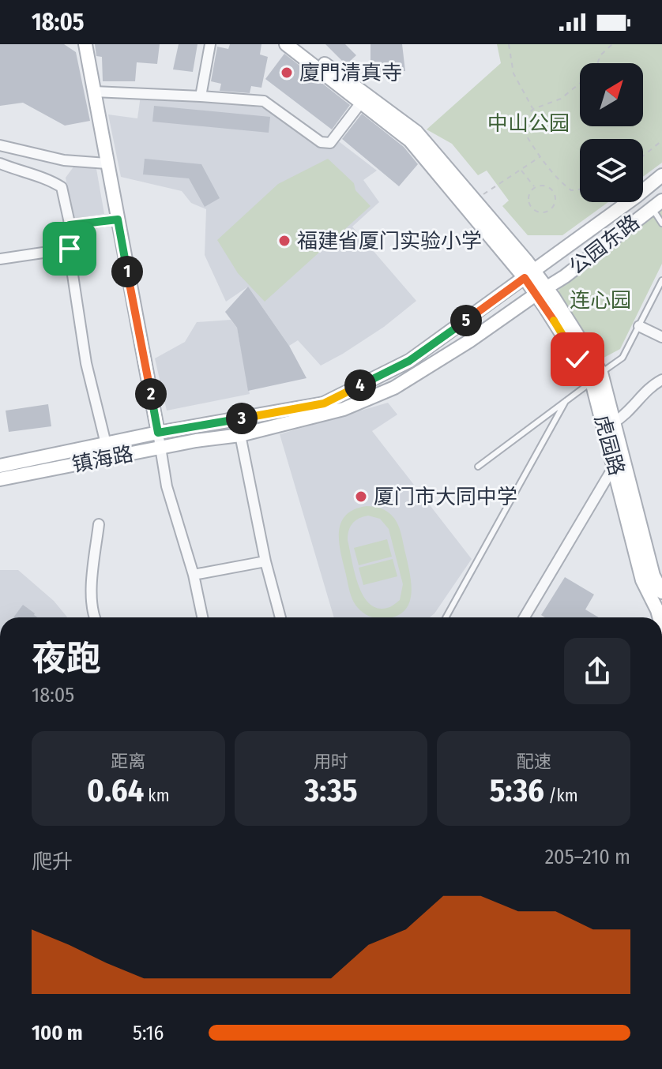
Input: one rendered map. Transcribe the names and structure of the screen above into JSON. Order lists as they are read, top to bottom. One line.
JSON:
{"streets":{"main road":["公园东路","虎园路","镇海路"]},"crossings":[["公园东路","虎园路"],["公园东路","镇海路"],["虎园路","镇海路"]],"parks":["中山公园","连心园"],"places":["廈門清真寺","福建省厦门实验小学","厦门市大同中学"],"north":"top right","page":{"status":"18:05","pins":["1","5","4","2","3"],"heading":["夜跑","18:05"],"stats":[["距离","0.64 km"],["用时","3:35"],["配速","5:36 /km"]],"chart":["爬升","205–210 m"],"list":[{"name":"100 m","note":"5:16"}]}}
